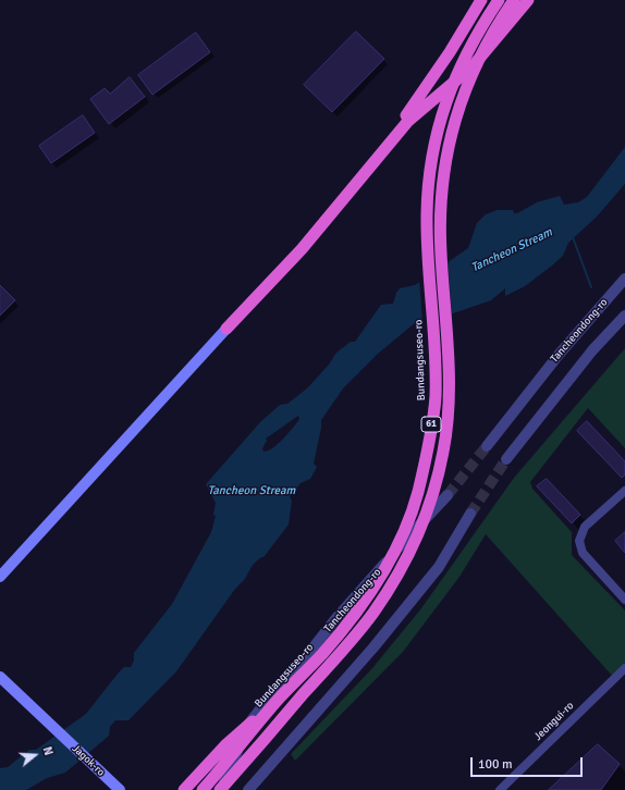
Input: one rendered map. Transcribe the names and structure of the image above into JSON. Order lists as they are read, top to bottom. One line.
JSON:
{"streets":{"highway":["Bundangsuseo-ro","61"],"main road":["Jagok-ro"],"street":["Tancheondong-ro","Jeongui-ro"]},"water":["Tancheon Stream"],"scale_bar":"100 m","north":"right"}
